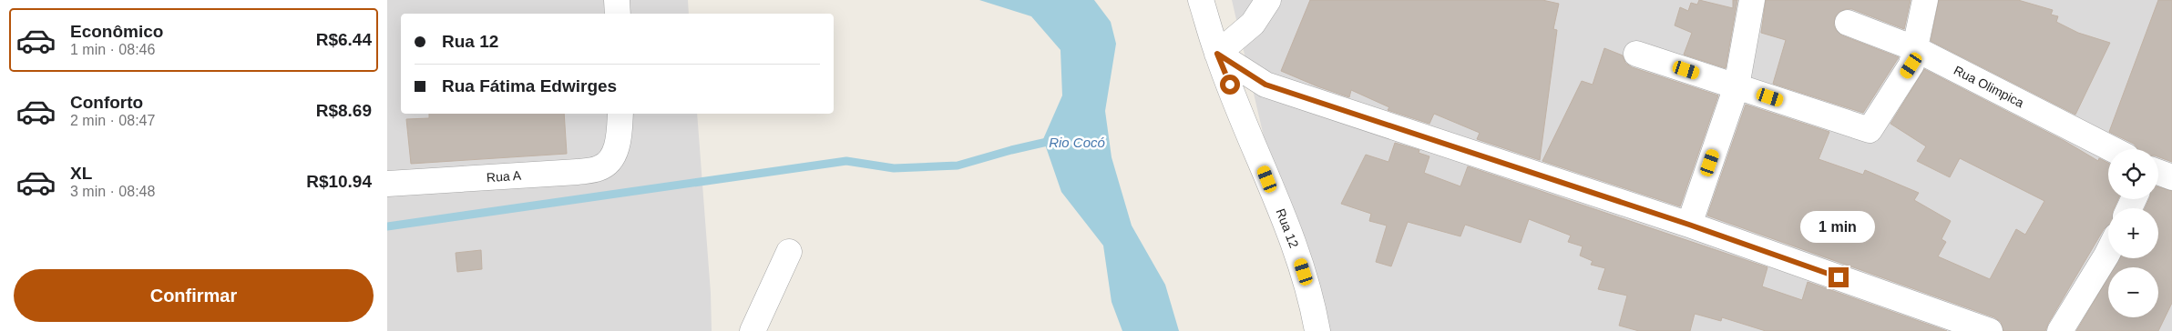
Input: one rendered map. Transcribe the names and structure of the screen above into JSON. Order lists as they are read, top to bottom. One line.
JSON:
{"streets":{"street":["Rua Olimpica","Rua A","Rua 12"]},"water":["Rio Cocó"],"page":{"list":[{"name":"Econômico","note":"1 min · 08:46","value":"R$6.44"},{"name":"Conforto","note":"2 min · 08:47","value":"R$8.69"},{"name":"XL","note":"3 min · 08:48","value":"R$10.94"}],"banner":["Rua 12","Rua Fátima Edwirges"],"map_buttons":["+","−"],"bubble":"1 min","buttons":"Confirmar"}}
